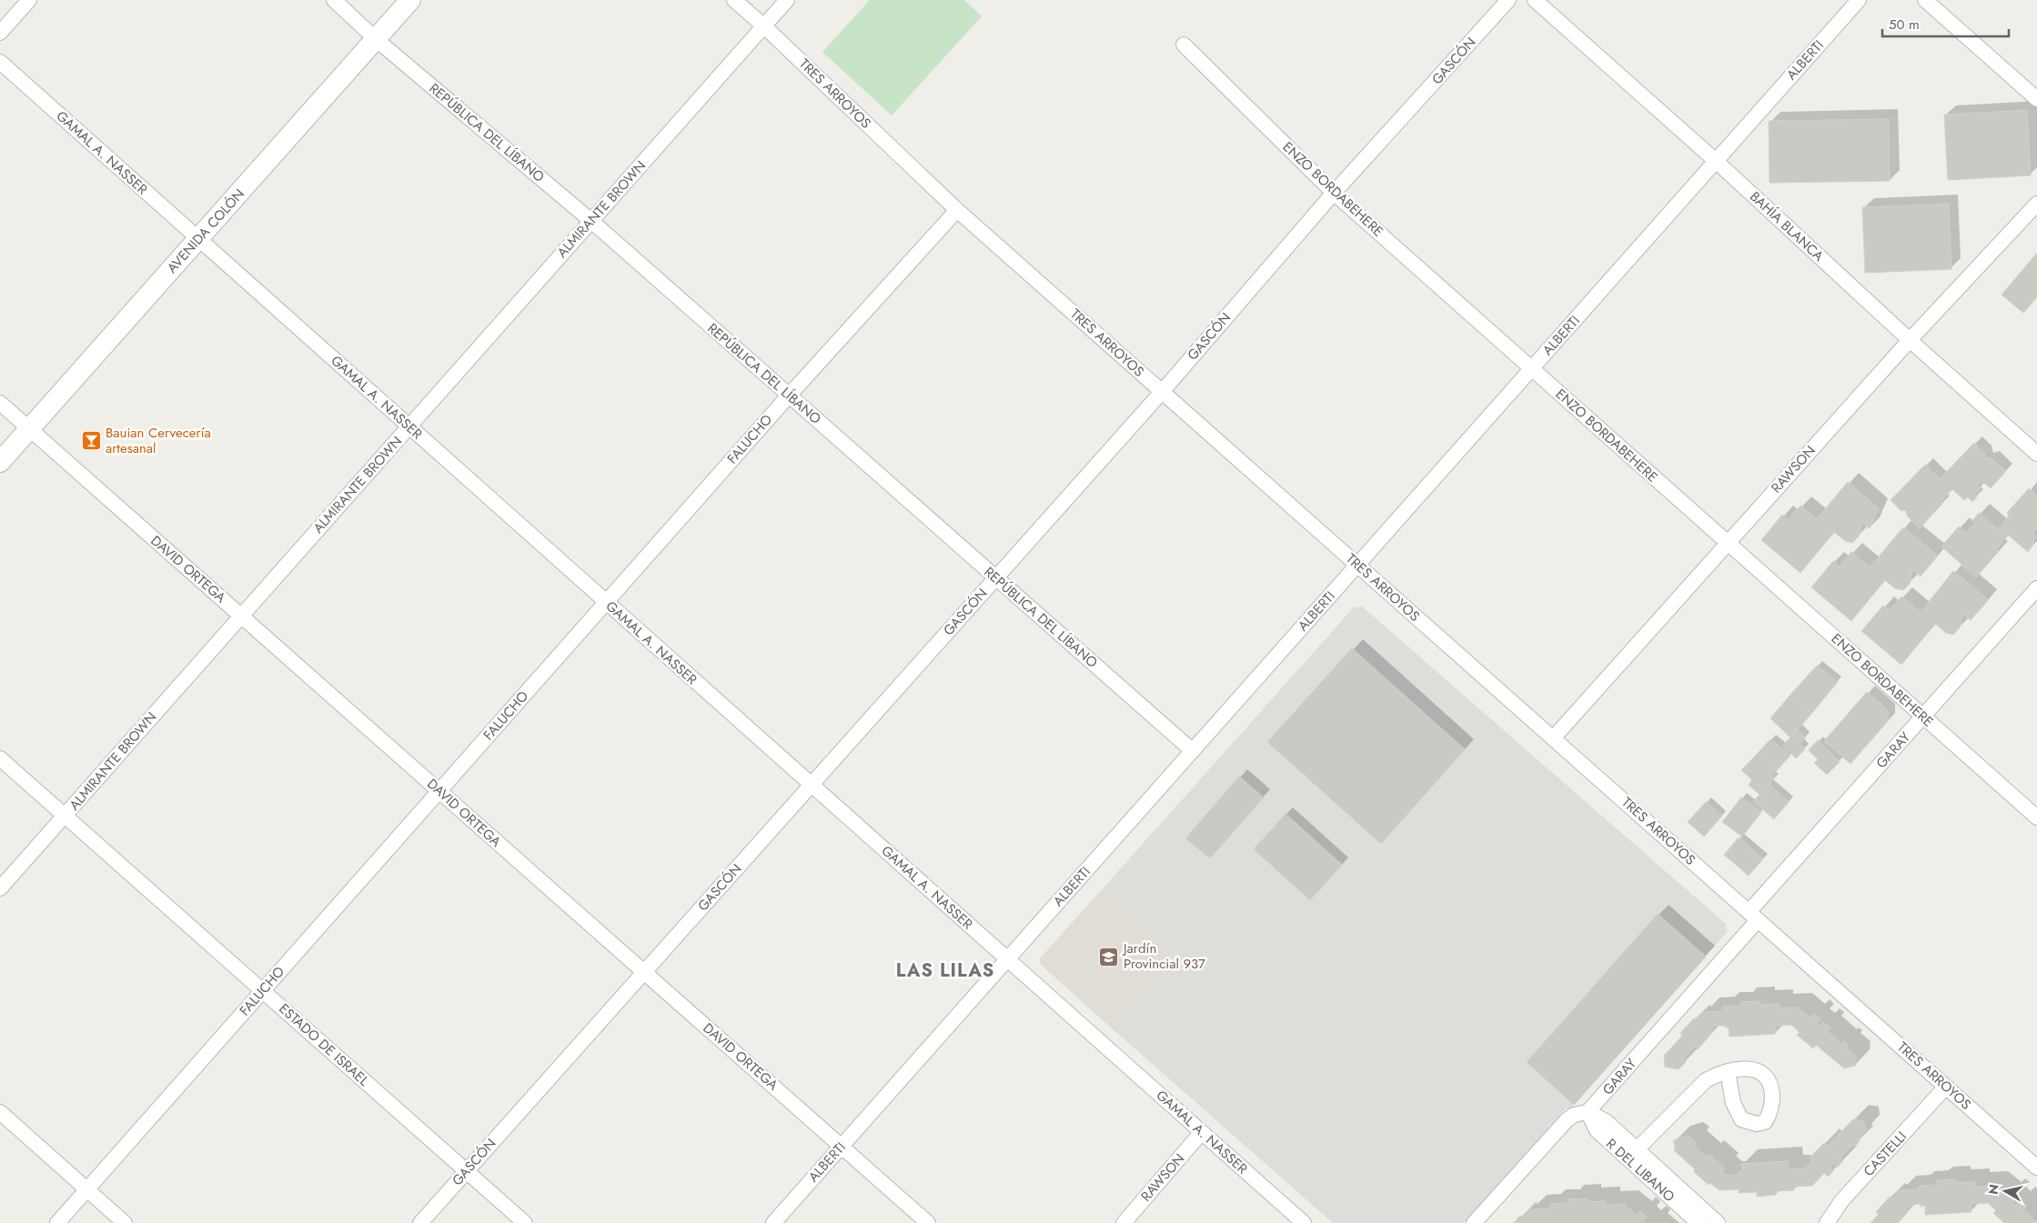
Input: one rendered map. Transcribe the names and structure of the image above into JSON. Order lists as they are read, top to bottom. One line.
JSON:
{"streets":{"main road":["AVENIDA COLÓN"],"street":["ALBERTI","GASCÓN","TRES ARROYOS","REPÚBLICA DEL LÍBANO","GAMAL A. NASSER","ENZO BORDABEHERE","ALMIRANTE BROWN","BAHÍA BLANCA","FALUCHO","RAWSON","DAVID ORTEGA","GARAY","ESTADO DE ISRAEL","CASTELLI","R DEL LIBANO"]},"crossings":[["ALBERTI","TRES ARROYOS"],["ALBERTI","REPÚBLICA DEL LÍBANO"],["ALBERTI","GAMAL A. NASSER"],["ALBERTI","ENZO BORDABEHERE"],["ALBERTI","BAHÍA BLANCA"],["ALBERTI","DAVID ORTEGA"],["GASCÓN","TRES ARROYOS"],["GASCÓN","REPÚBLICA DEL LÍBANO"],["GASCÓN","GAMAL A. NASSER"],["GASCÓN","ENZO BORDABEHERE"],["GASCÓN","DAVID ORTEGA"],["GASCÓN","ESTADO DE ISRAEL"],["TRES ARROYOS","ALMIRANTE BROWN"],["TRES ARROYOS","FALUCHO"],["TRES ARROYOS","RAWSON"],["TRES ARROYOS","GARAY"],["TRES ARROYOS","CASTELLI"],["REPÚBLICA DEL LÍBANO","ALMIRANTE BROWN"],["REPÚBLICA DEL LÍBANO","AVENIDA COLÓN"],["REPÚBLICA DEL LÍBANO","FALUCHO"],["GAMAL A. NASSER","ALMIRANTE BROWN"],["GAMAL A. NASSER","AVENIDA COLÓN"],["GAMAL A. NASSER","FALUCHO"],["GAMAL A. NASSER","RAWSON"],["ENZO BORDABEHERE","RAWSON"],["ENZO BORDABEHERE","GARAY"],["ALMIRANTE BROWN","DAVID ORTEGA"],["ALMIRANTE BROWN","ESTADO DE ISRAEL"],["BAHÍA BLANCA","RAWSON"],["AVENIDA COLÓN","DAVID ORTEGA"],["FALUCHO","DAVID ORTEGA"],["FALUCHO","ESTADO DE ISRAEL"],["GARAY","R DEL LIBANO"]],"districts":["LAS LILAS"],"places":{"bar":["Bauian Cervecería artesanal"],"school or university":["Jardín Provincial 937"]},"scale_bar":"50 m","north":"left"}
